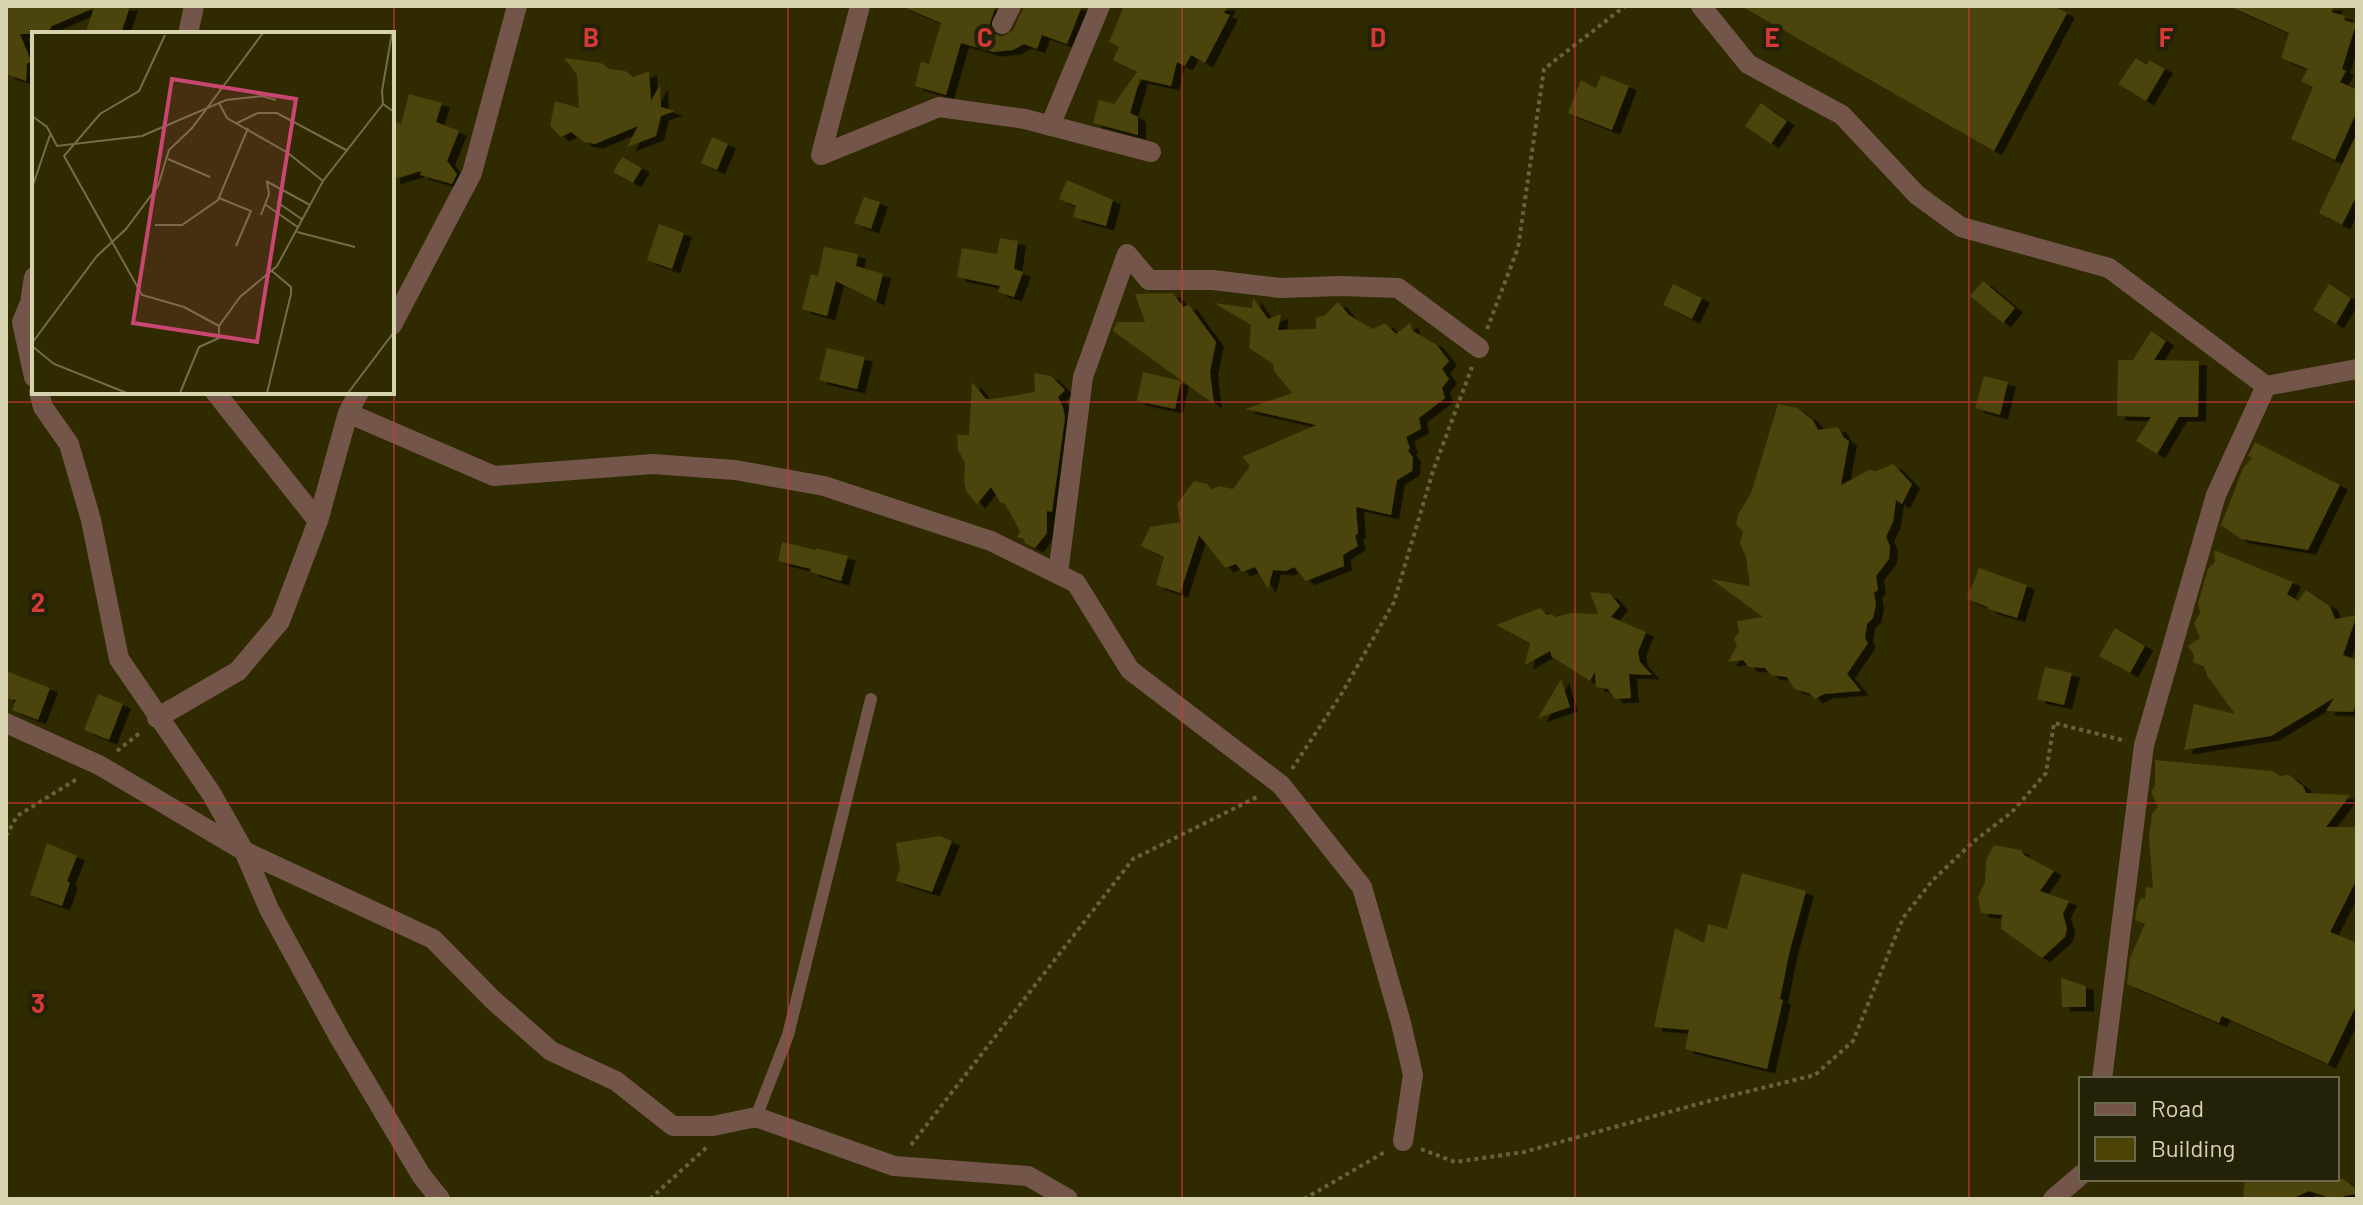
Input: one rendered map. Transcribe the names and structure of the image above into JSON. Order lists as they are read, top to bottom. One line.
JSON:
{"legend":["Road","Building"],"grid":{"columns":["B","C","D","E","F"],"rows":["2","3"]}}
